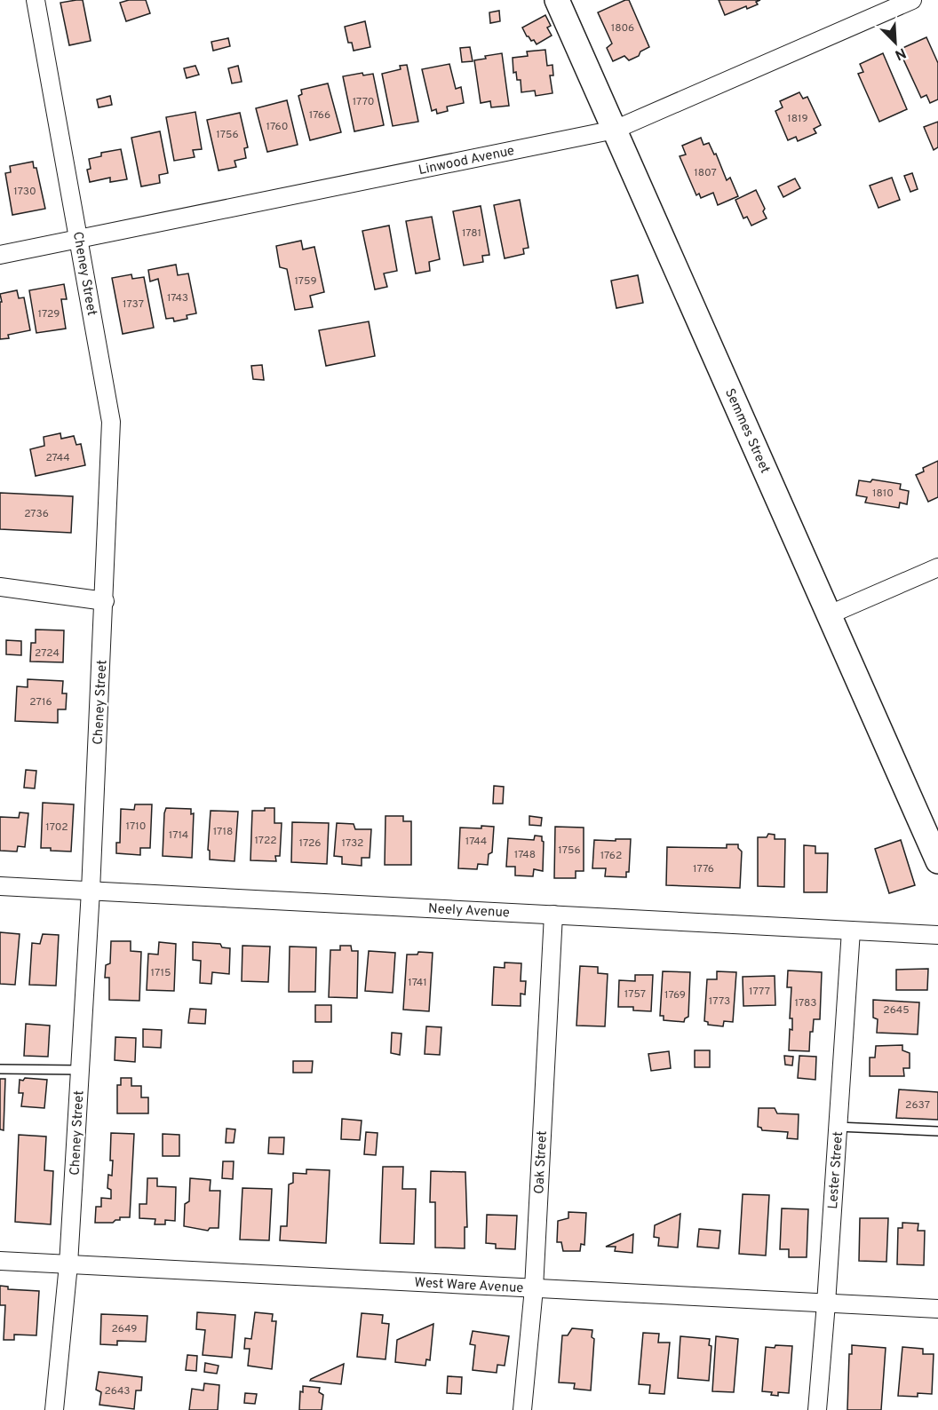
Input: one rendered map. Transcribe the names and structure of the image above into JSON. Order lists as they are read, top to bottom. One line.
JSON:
{"streets":{"street":["Linwood Avenue","Cheney Street","Semmes Street","Neely Avenue","Oak Street","Lester Street","West Ware Avenue"]},"crossings":[["Linwood Avenue","Cheney Street"],["Linwood Avenue","Semmes Street"],["Cheney Street","Neely Avenue"],["Cheney Street","West Ware Avenue"],["Neely Avenue","Oak Street"],["Neely Avenue","Lester Street"],["Oak Street","West Ware Avenue"],["Lester Street","West Ware Avenue"]],"house_numbers":["1806","1770","1766","1819","1760","1756","1807","1730","1781","1759","1743","1737","1729","2744","1810","2736","2724","2716","1710","1702","1718","1714","1722","1744","1726","1732","1756","1748","1762","1776","1715","1741","1777","1757","1769","1773","1783","2645","2637","2649","2643"],"north":"bottom right"}
